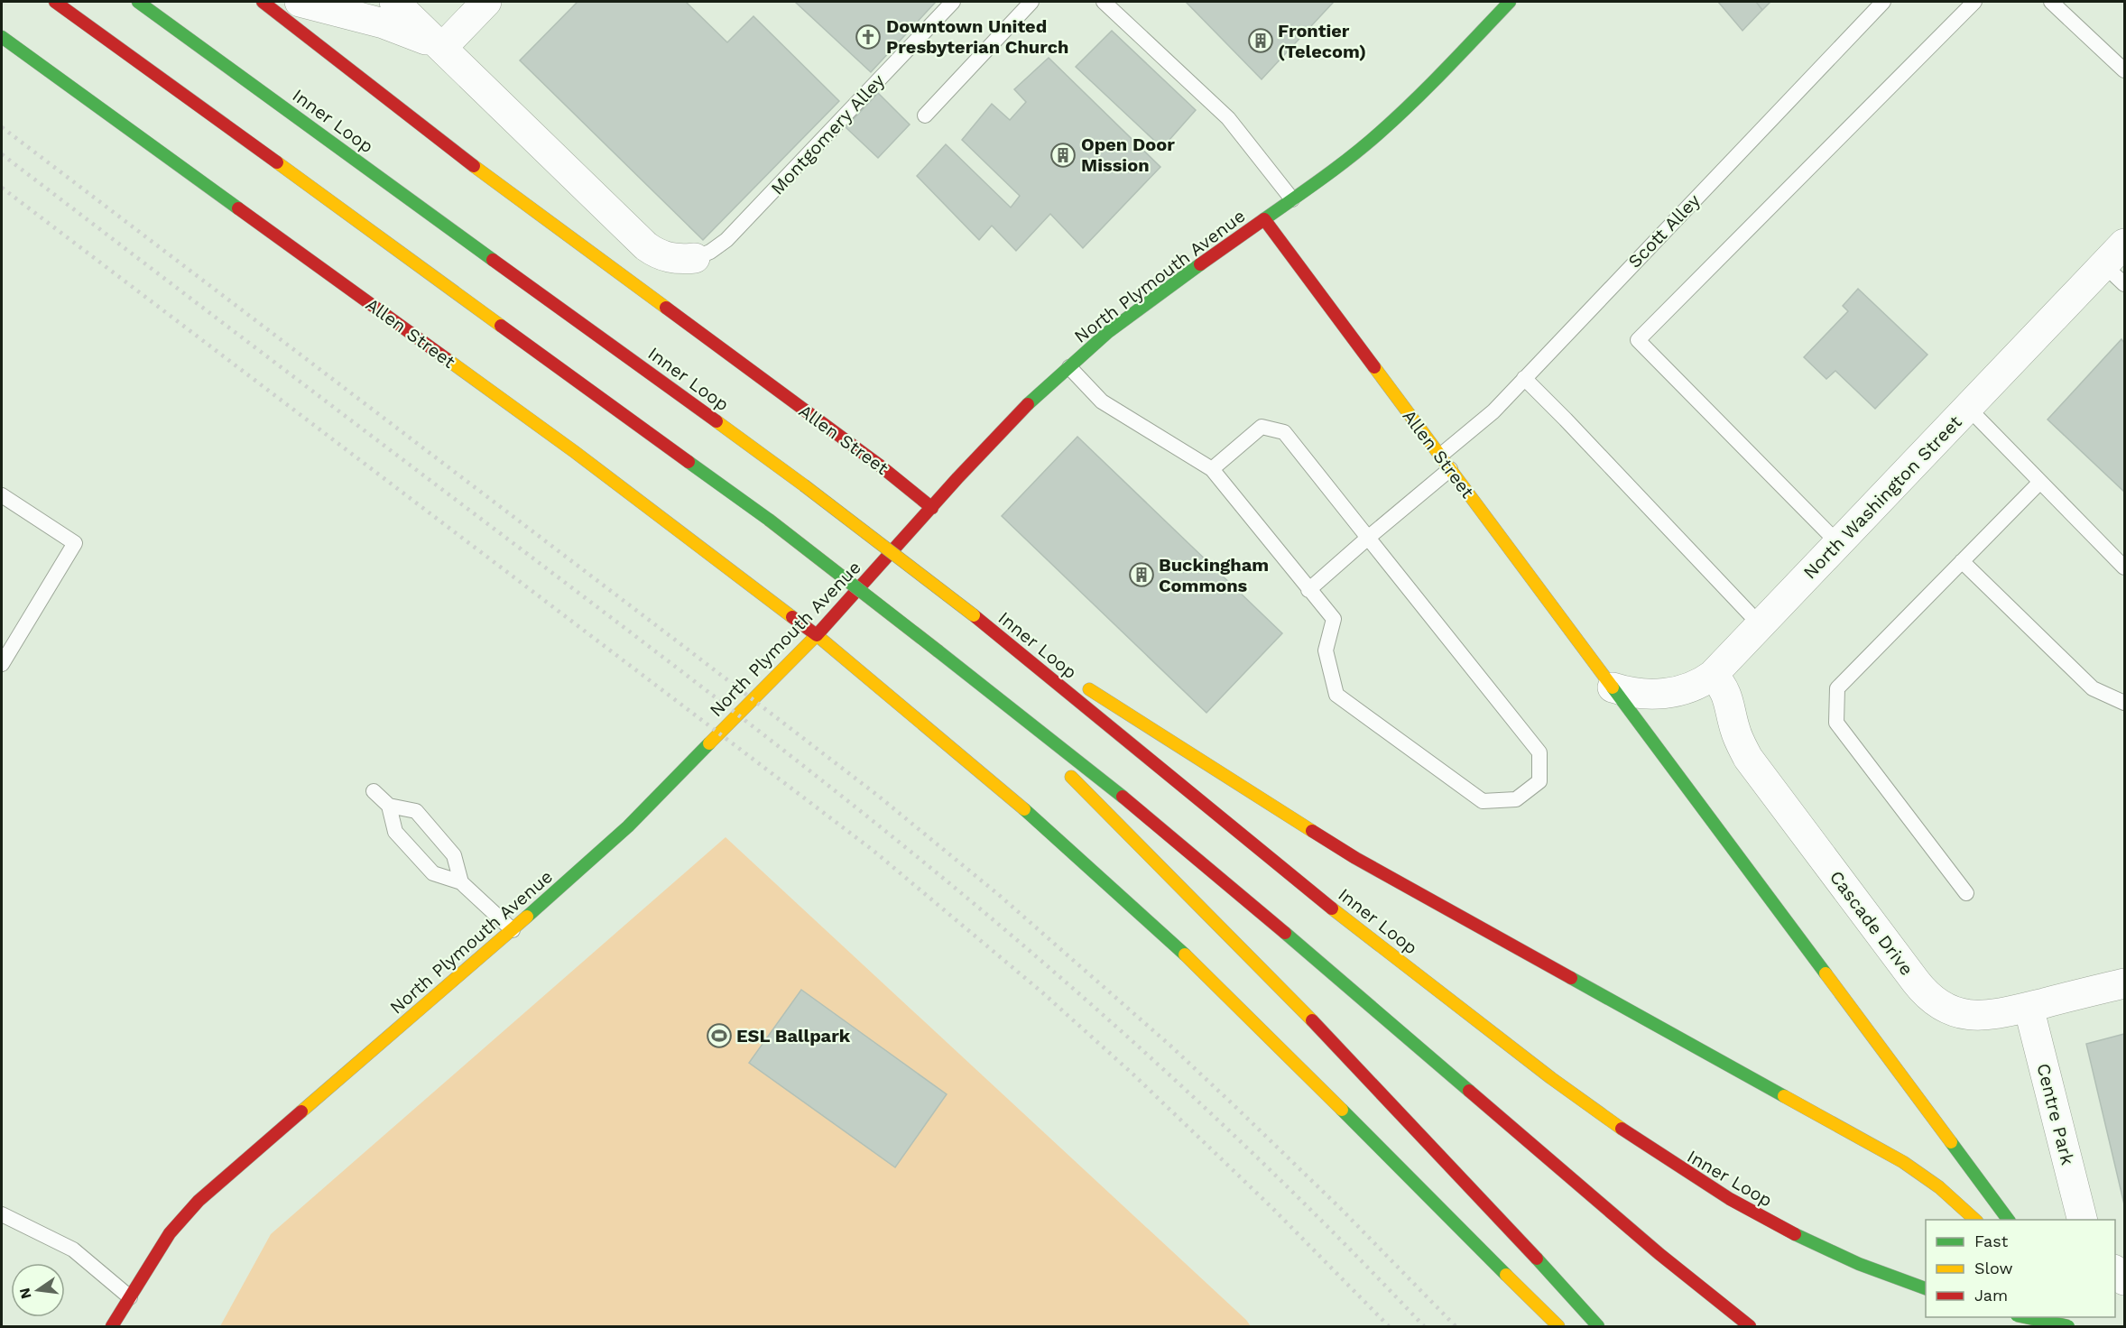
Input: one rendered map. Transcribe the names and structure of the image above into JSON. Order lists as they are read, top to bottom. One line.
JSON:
{"streets":{"main road":["Inner Loop","North Plymouth Avenue","Allen Street"],"street":["North Washington Street","Cascade Drive","Centre Park"],"lane":["Montgomery Alley","Scott Alley"]},"crossings":[["Scott Alley","Allen Street"],["North Plymouth Avenue","Allen Street"],["Allen Street","North Washington Street"],["North Washington Street","Cascade Drive"],["Cascade Drive","Centre Park"]],"places":{"church":["Downtown United Presbyterian Church"],"building":["Frontier (Telecom)","Open Door Mission","Buckingham Commons"],"sports":["ESL Ballpark"]},"legend":["Fast","Slow","Jam"],"north":"left"}
